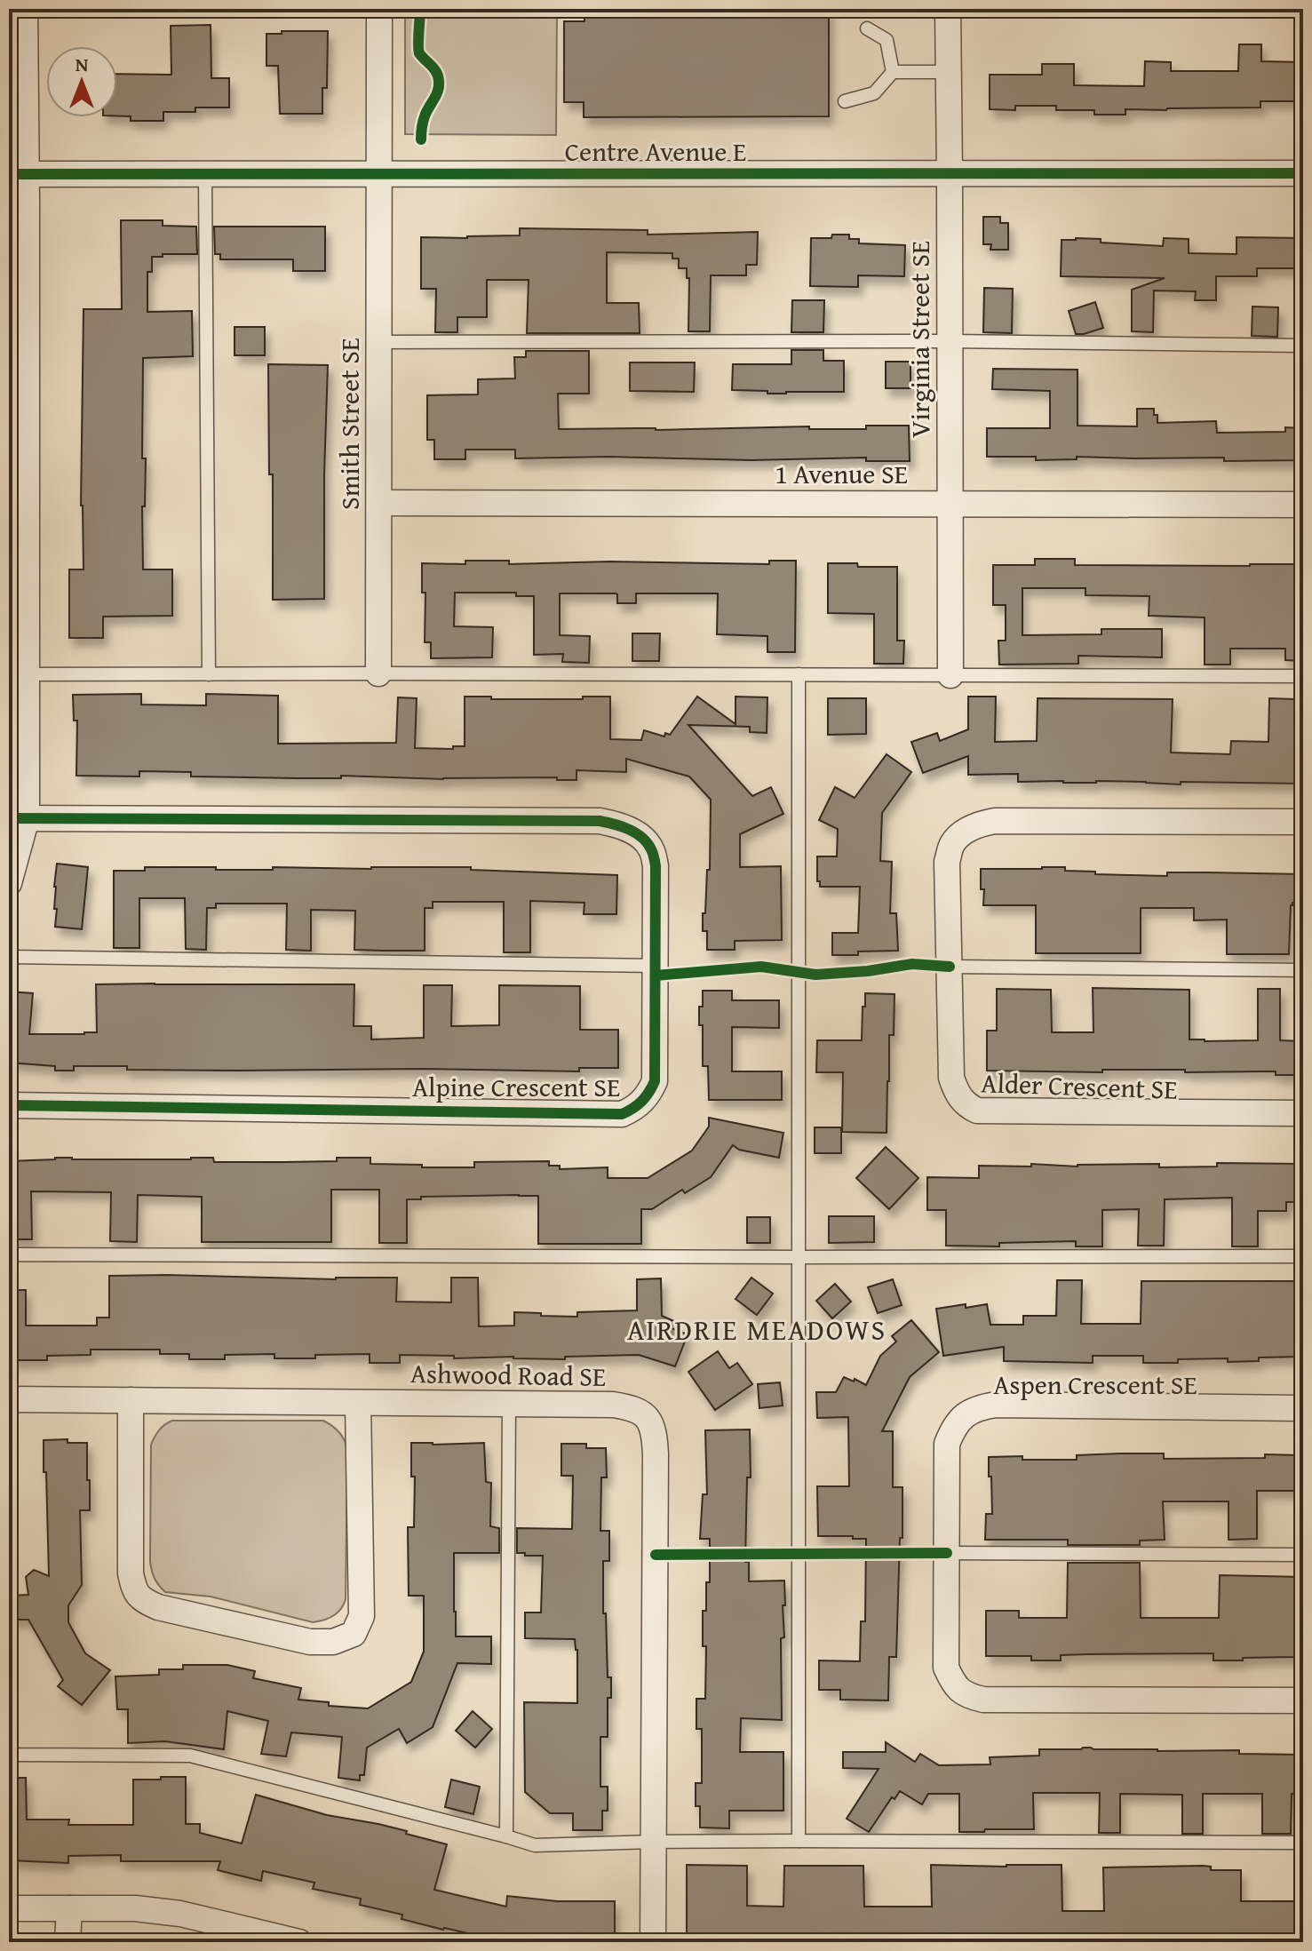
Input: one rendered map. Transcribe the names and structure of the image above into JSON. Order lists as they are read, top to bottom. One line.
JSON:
{"streets":{"street":["Centre Avenue E","Virginia Street SE","Smith Street SE","1 Avenue SE","Alder Crescent SE","Alpine Crescent SE","Ashwood Road SE","Aspen Crescent SE"]},"crossings":[["Centre Avenue E","Virginia Street SE"],["Centre Avenue E","Smith Street SE"],["Virginia Street SE","1 Avenue SE"],["Smith Street SE","1 Avenue SE"]],"districts":["AIRDRIE MEADOWS"],"north":"top"}
